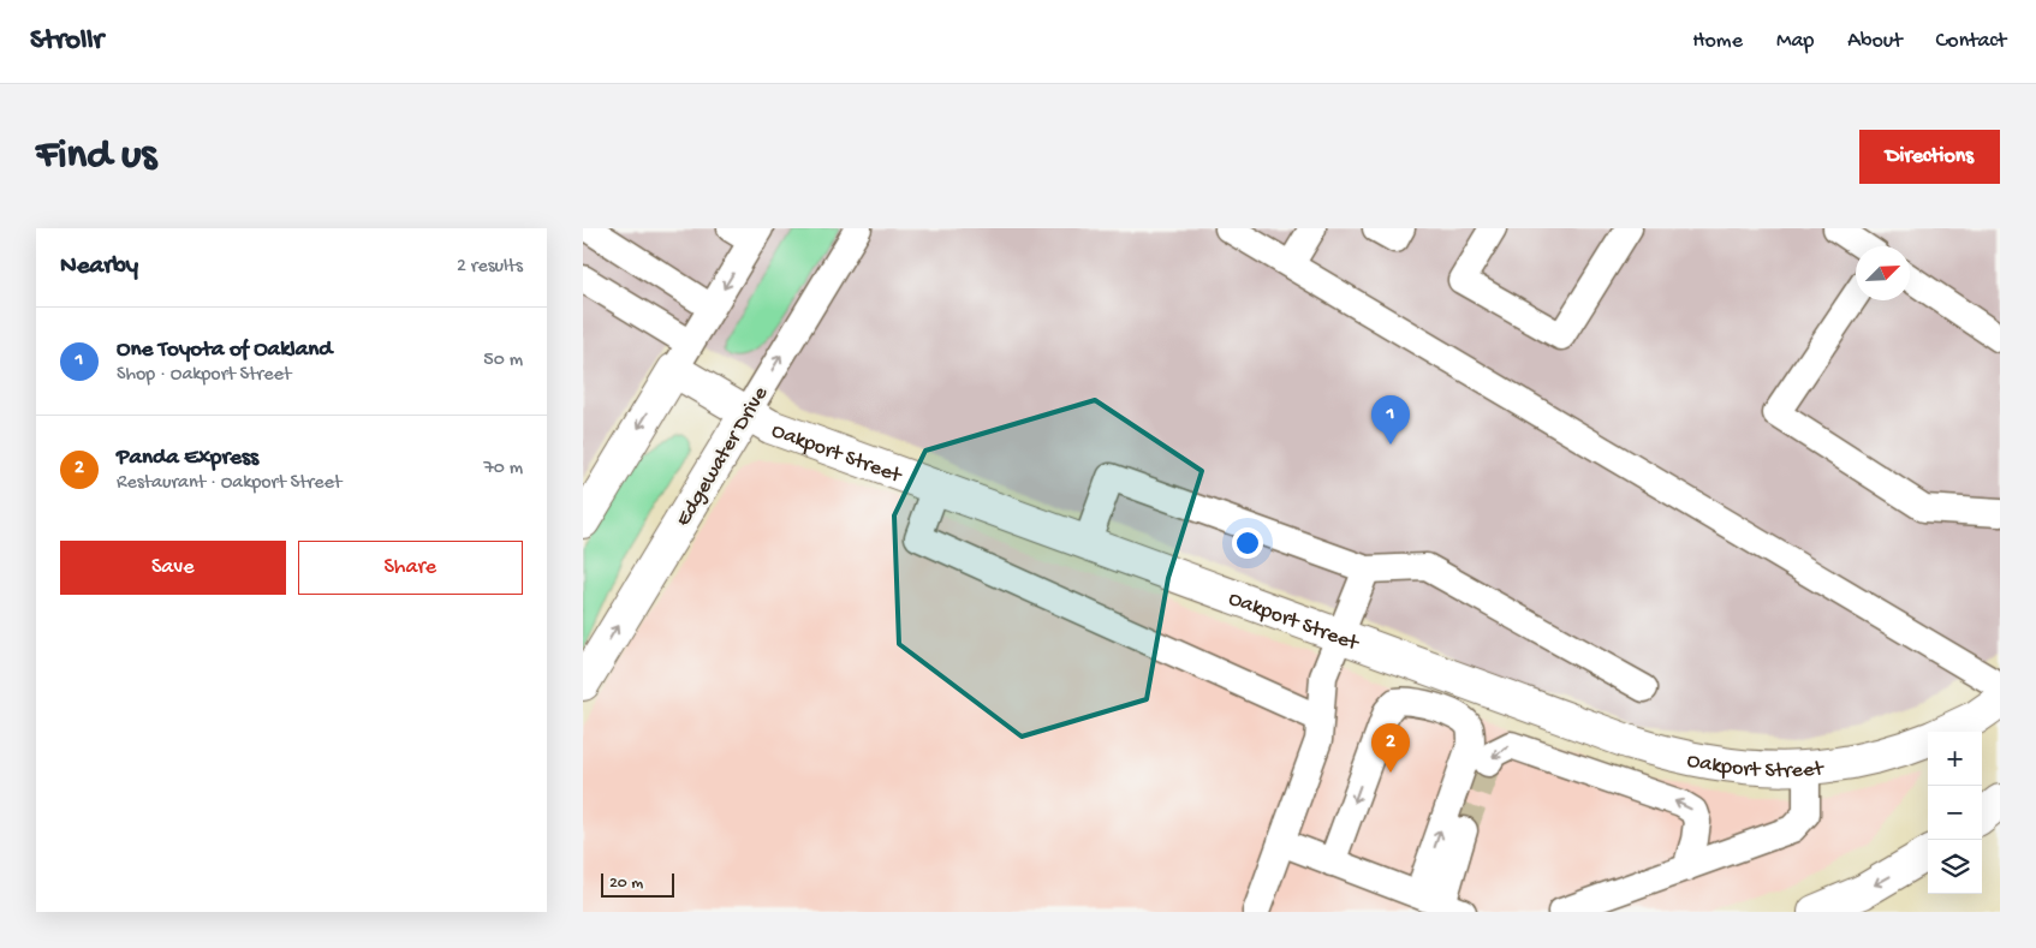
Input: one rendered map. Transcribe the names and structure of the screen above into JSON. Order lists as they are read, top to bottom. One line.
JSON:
{"streets":{"main road":["Oakport Street","Edgewater Drive"]},"crossings":[["Oakport Street","Edgewater Drive"]],"one_way":["Edgewater Drive"],"scale_bar":"20 m","north":"top right","page":{"header":"Strollr","nav":["Home","Map","About","Contact"],"buttons":["Directions",["Save","Share"]],"title":"Find us","heading":["Nearby","2 results"],"list":[{"mark":"1","name":"One Toyota of Oakland","note":"Shop · Oakport Street","value":"50 m"},{"mark":"2","name":"Panda Express","note":"Restaurant · Oakport Street","value":"70 m"}],"pins":["1","2"],"map_buttons":["+","−"],"scale":"20 m"}}
